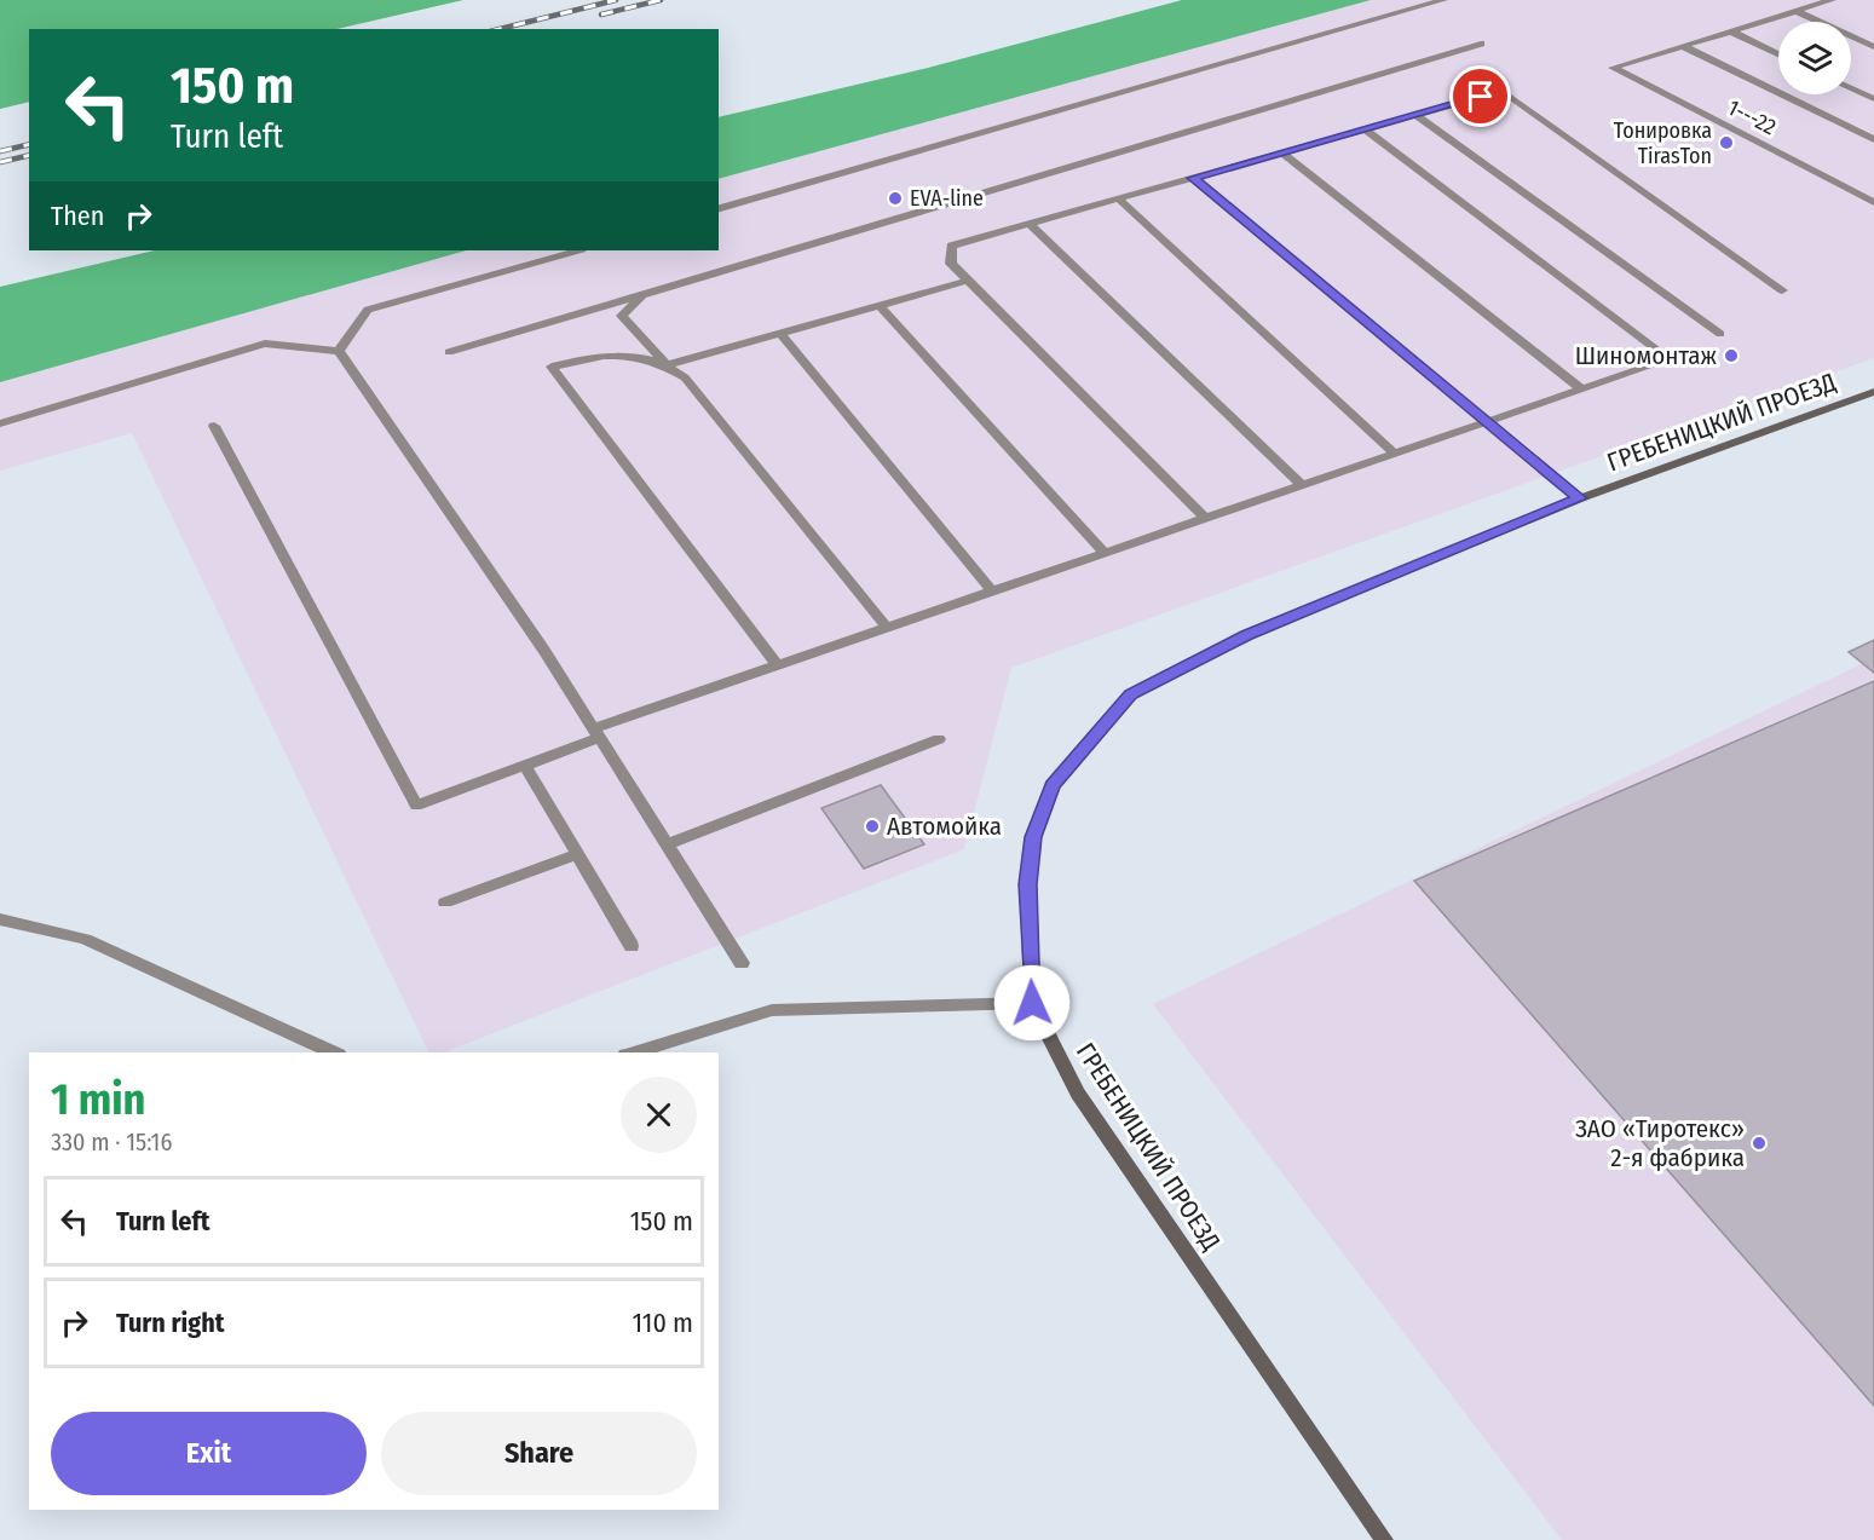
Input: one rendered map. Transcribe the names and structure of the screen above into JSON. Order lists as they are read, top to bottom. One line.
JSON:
{"streets":{"street":["ГРЕБЕНИЦКИЙ ПРОЕЗД"],"lane":["1---22"]},"places":["Тонировка TirasTon","EVA-line","Шиномонтаж","Автомойка","ЗАО «Тиротекс» 2-я фабрика"],"page":{"turn":["150 m","Turn left"],"then":"Then","heading":["1 min","330 m · 15:16"],"list":[{"name":"Turn left","value":"150 m"},{"name":"Turn right","value":"110 m"}],"buttons":["Exit","Share"]}}
